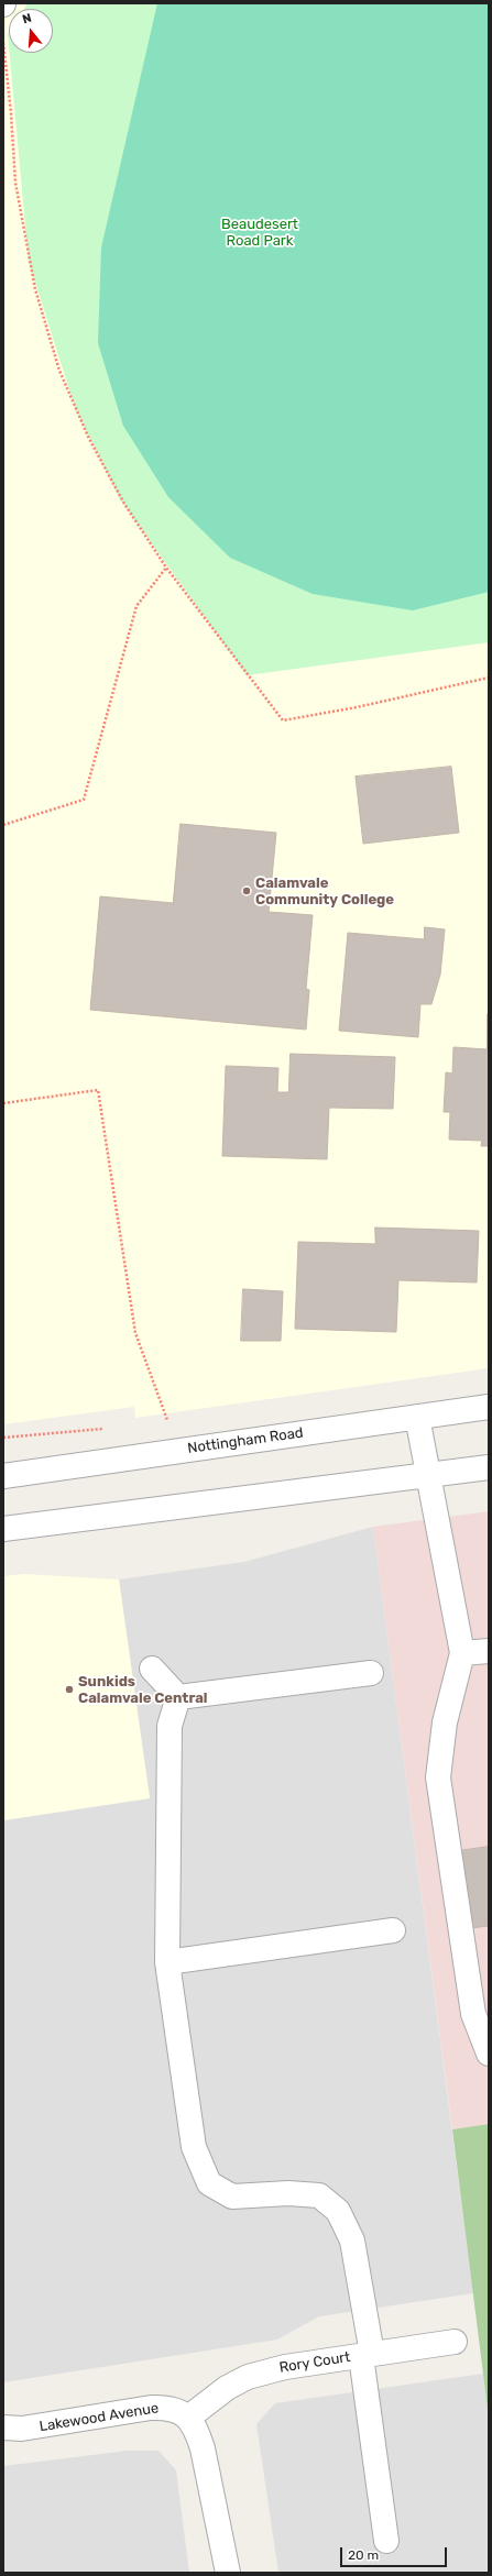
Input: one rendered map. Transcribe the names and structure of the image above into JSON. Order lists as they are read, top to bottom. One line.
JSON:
{"streets":{"street":["Nottingham Road","Rory Court","Lakewood Avenue"]},"crossings":[["Rory Court","Lakewood Avenue"]],"parks":["Beaudesert Road Park"],"places":["Calamvale Community College","Sunkids Calamvale Central"],"scale_bar":"20 m","north":"top"}
